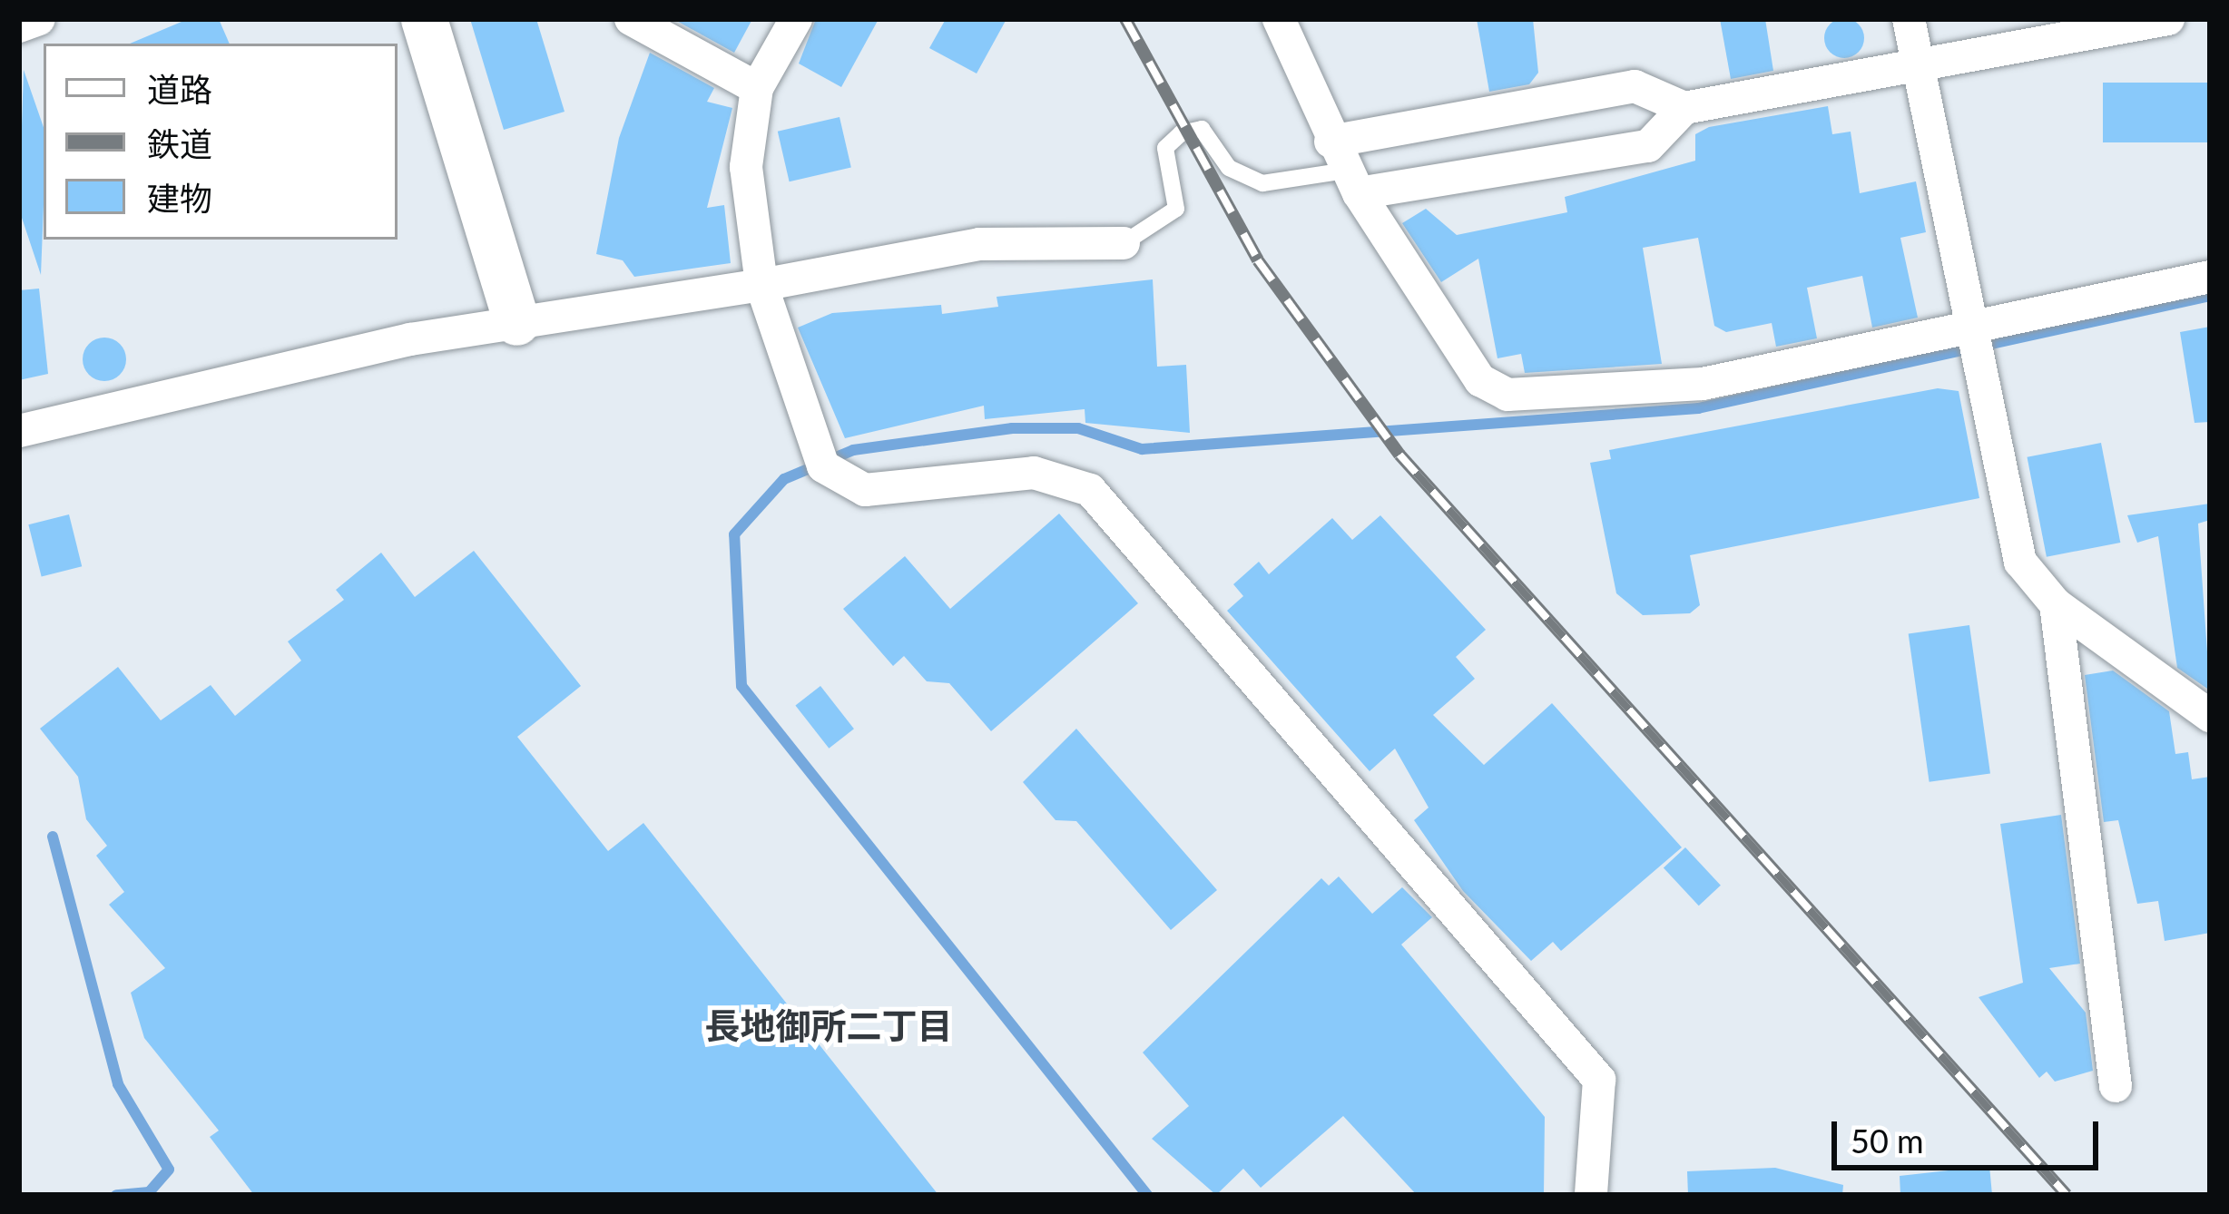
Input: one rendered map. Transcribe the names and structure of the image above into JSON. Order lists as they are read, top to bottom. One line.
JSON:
{"districts":["長地御所二丁目"],"legend":["道路","鉄道","建物"],"scale_bar":"50 m"}
